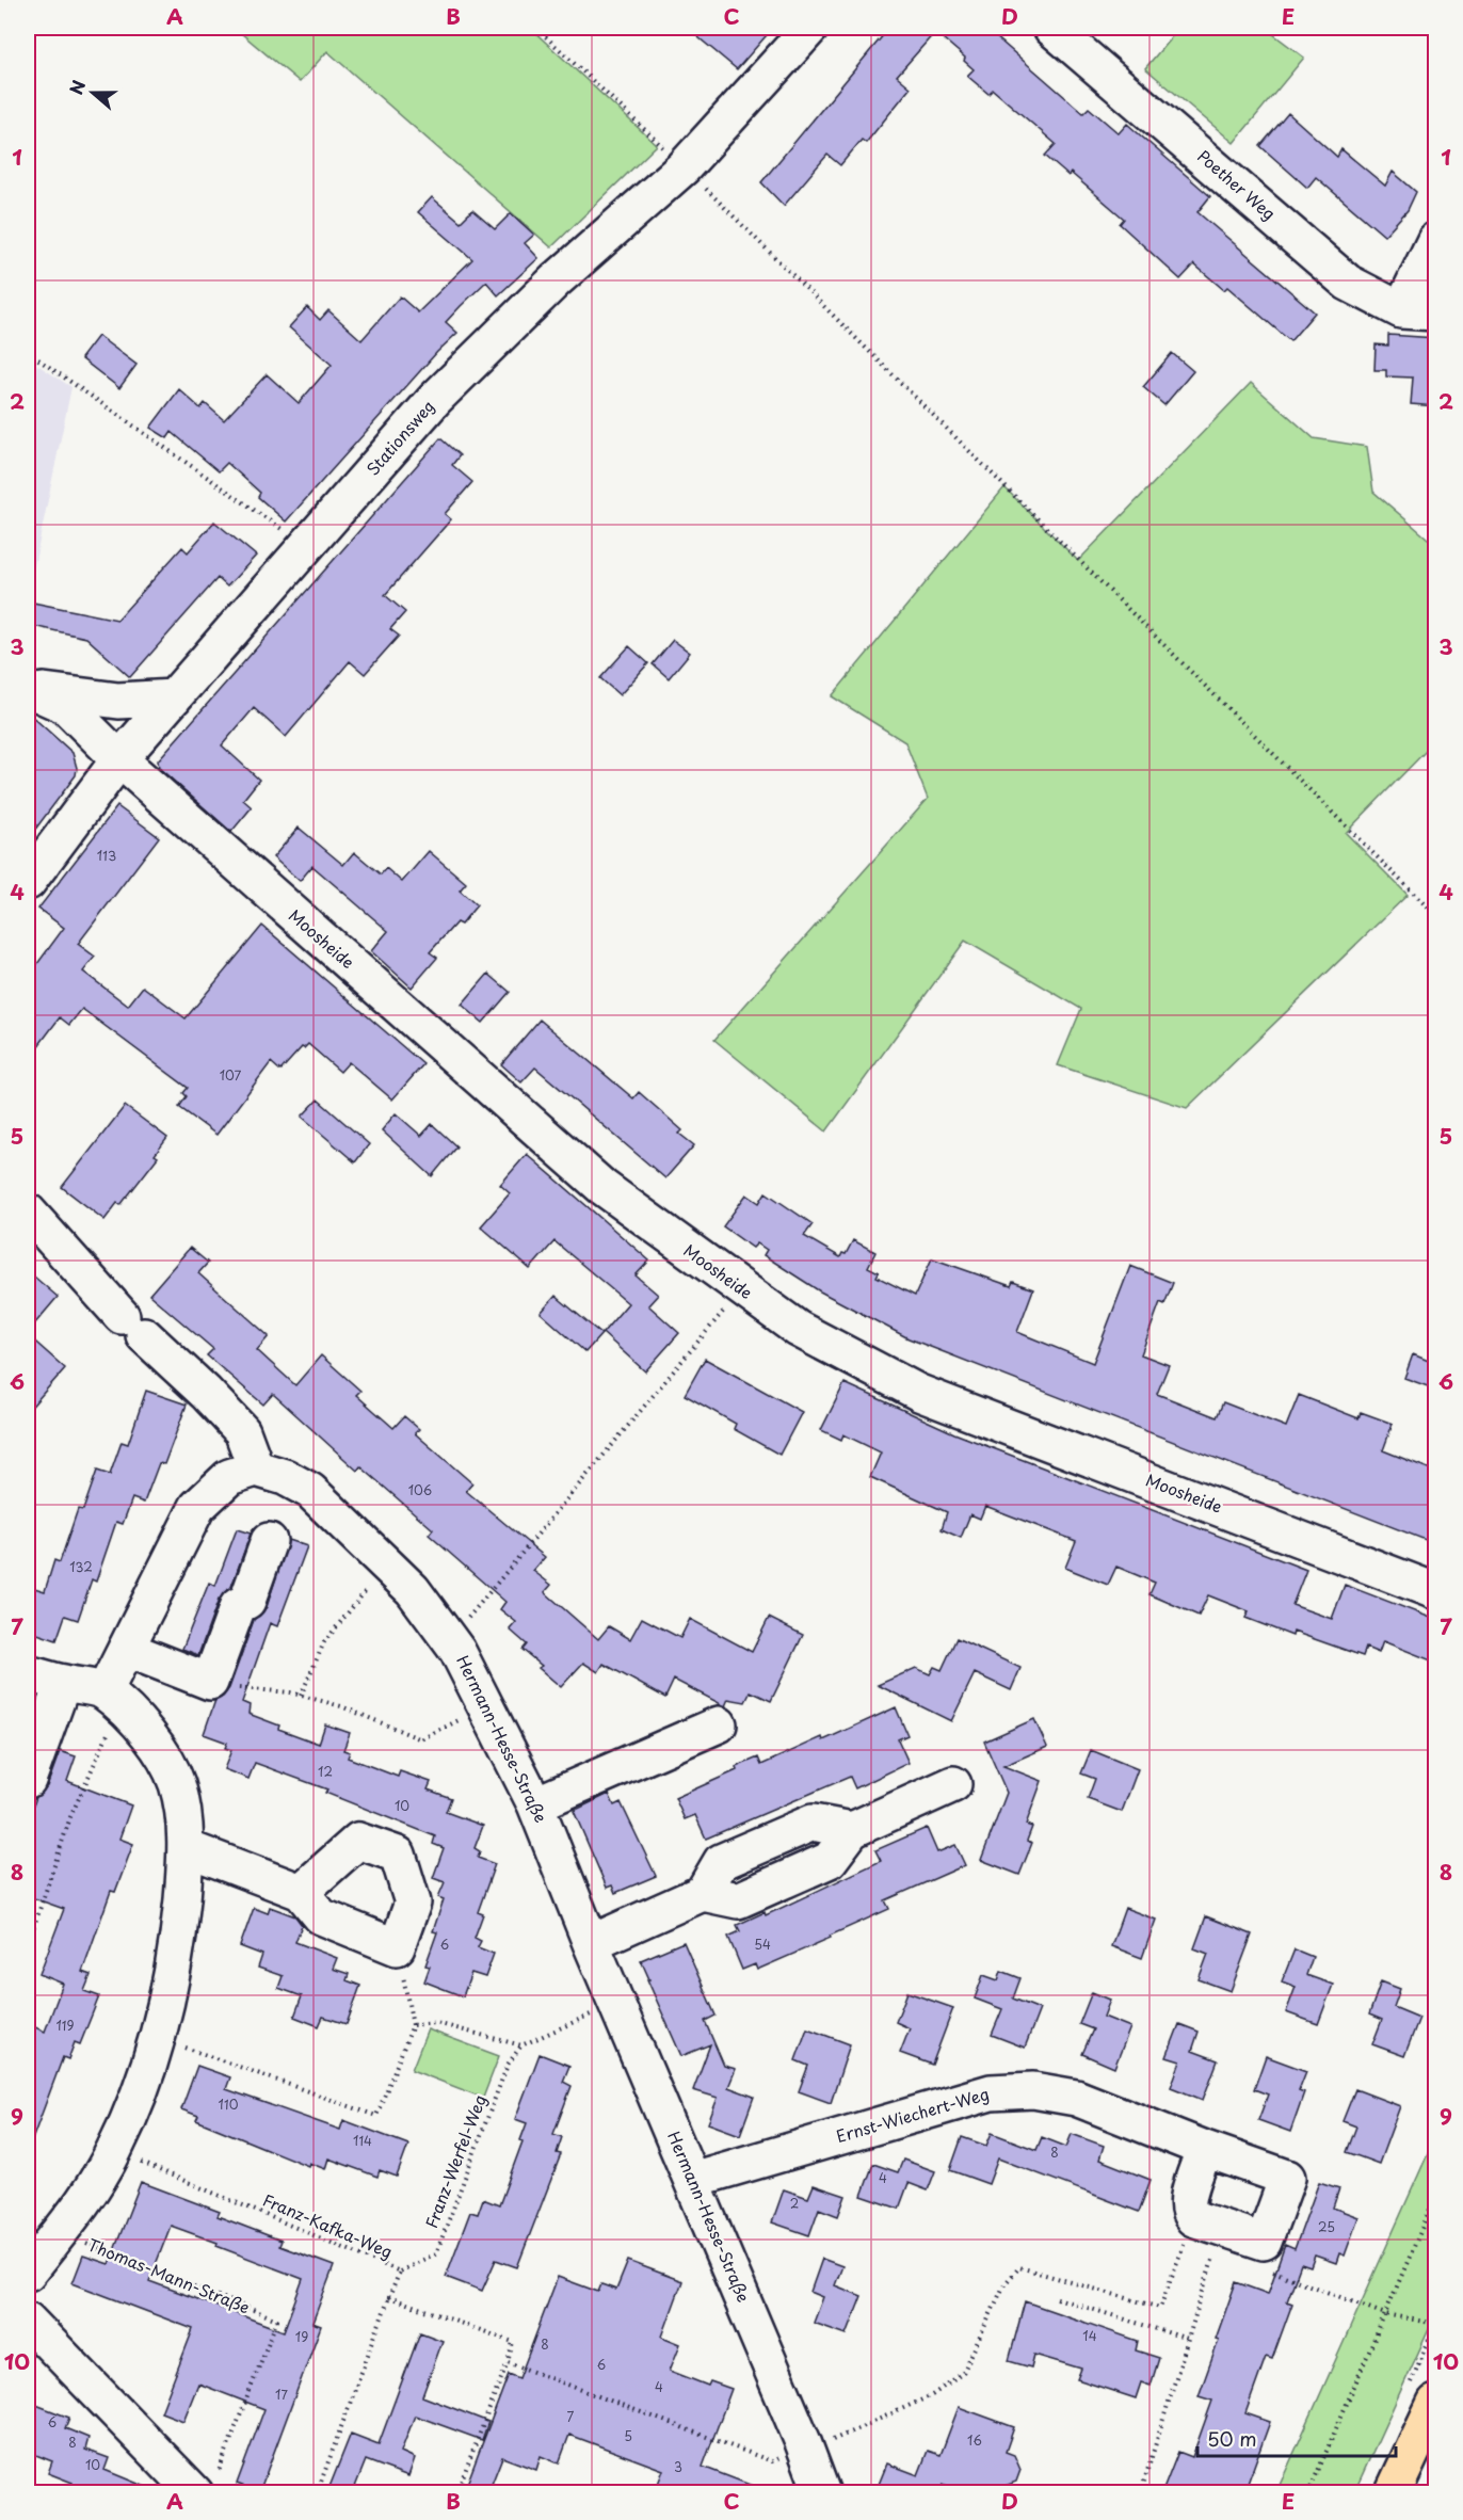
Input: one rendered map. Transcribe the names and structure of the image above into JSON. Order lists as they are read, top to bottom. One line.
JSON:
{"streets":{"street":["Poether Weg","Stationsweg","Moosheide","Hermann-Hesse-Straße","Ernst-Wiechert-Weg"],"path":["Franz-Werfel-Weg","Franz-Kafka-Weg","Thomas-Mann-Straße"]},"crossings":[["Stationsweg","Moosheide"],["Hermann-Hesse-Straße","Ernst-Wiechert-Weg"],["Franz-Werfel-Weg","Franz-Kafka-Weg"]],"house_numbers":["113","107","106","132","12","10","6","54","119","110","114","8","4","2","25","14","19","8","6","4","17","7","6","5","16","8","10","3"],"scale_bar":"50 m","north":"left","grid":{"columns":["A","B","C","D","E"],"rows":["1","2","3","4","5","6","7","8","9","10"]}}
